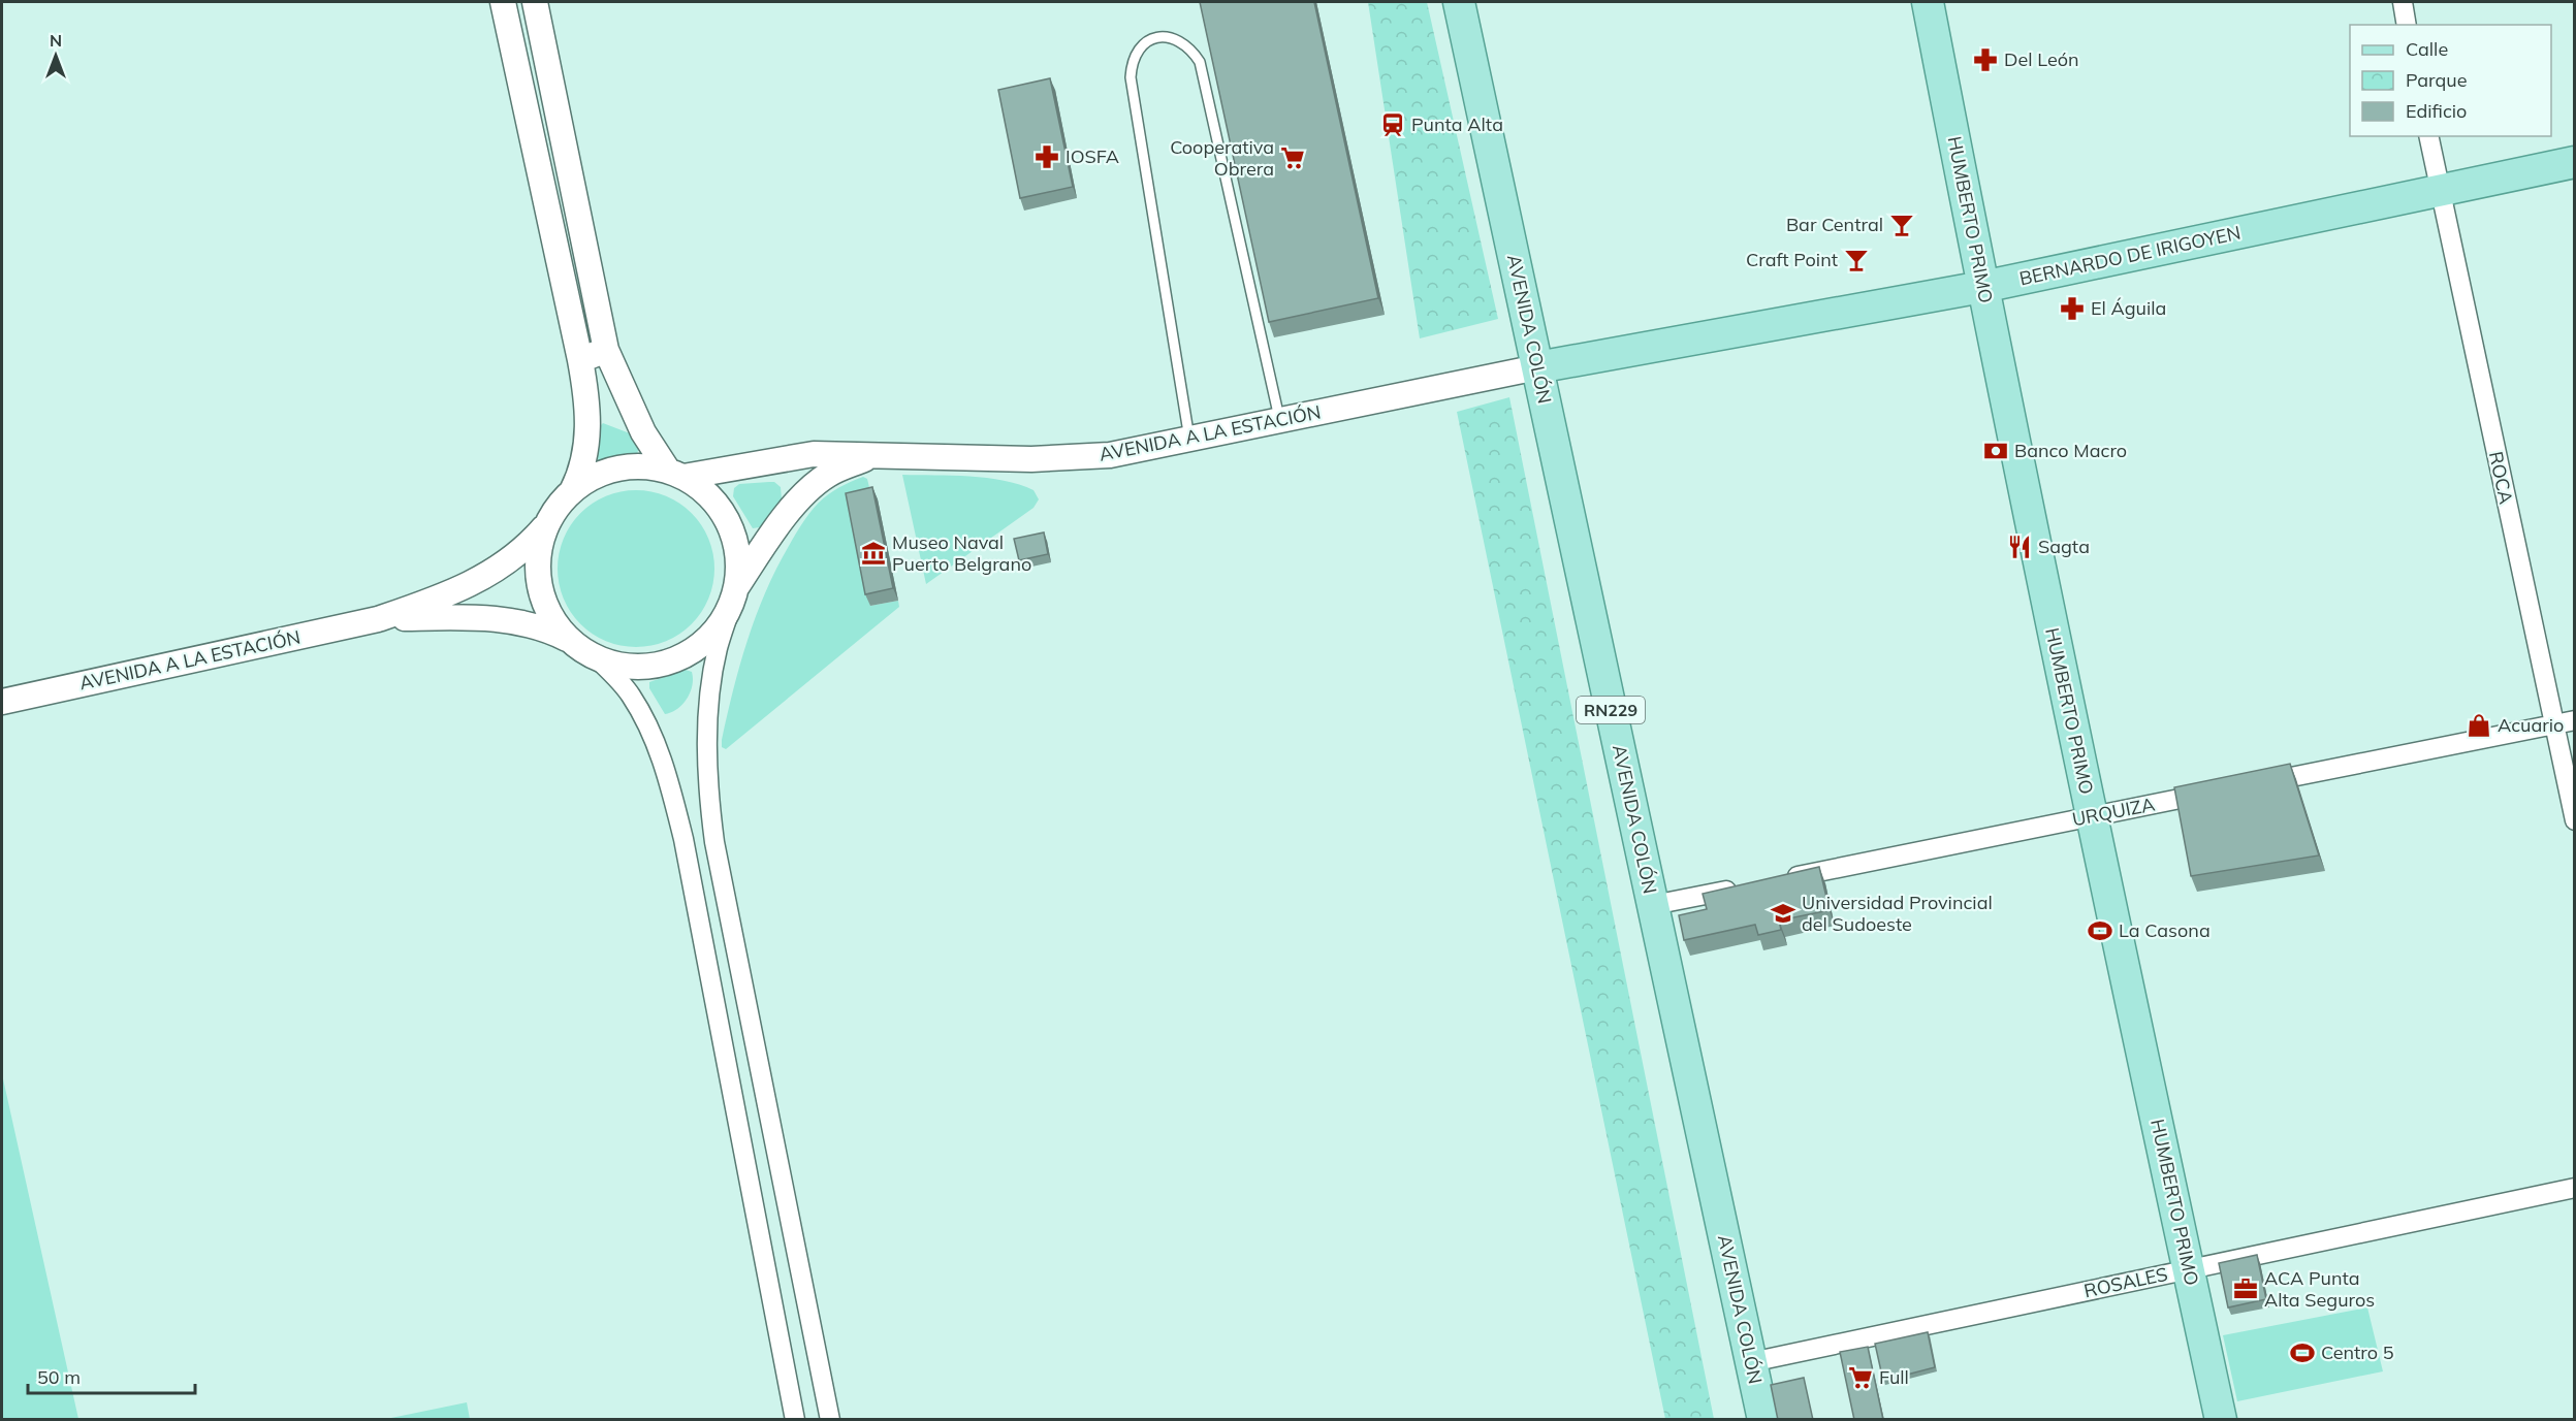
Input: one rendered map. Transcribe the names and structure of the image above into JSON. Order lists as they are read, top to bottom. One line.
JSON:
{"streets":{"main road":["HUMBERTO PRIMO","BERNARDO DE IRIGOYEN","AVENIDA COLÓN","RN229"],"street":["AVENIDA A LA ESTACIÓN","ROCA","URQUIZA","ROSALES"]},"crossings":[["HUMBERTO PRIMO","BERNARDO DE IRIGOYEN"],["HUMBERTO PRIMO","URQUIZA"],["HUMBERTO PRIMO","ROSALES"],["BERNARDO DE IRIGOYEN","AVENIDA COLÓN"],["BERNARDO DE IRIGOYEN","AVENIDA A LA ESTACIÓN"],["BERNARDO DE IRIGOYEN","ROCA"],["AVENIDA COLÓN","AVENIDA A LA ESTACIÓN"],["AVENIDA COLÓN","ROSALES"]],"places":{"pharmacy":["Del León","IOSFA","El Águila"],"station":["Punta Alta"],"supermarket":["Cooperativa Obrera","Full"],"bar":["Bar Central","Craft Point"],"bank":["Banco Macro"],"restaurant":["Sagta"],"museum":["Museo Naval Puerto Belgrano"],"shop":["Acuario"],"school or university":["Universidad Provincial del Sudoeste"],"sports":["La Casona","Centro 5"],"office":["ACA Punta Alta Seguros"]},"legend":["Calle","Parque","Edificio"],"scale_bar":"50 m","north":"top"}
